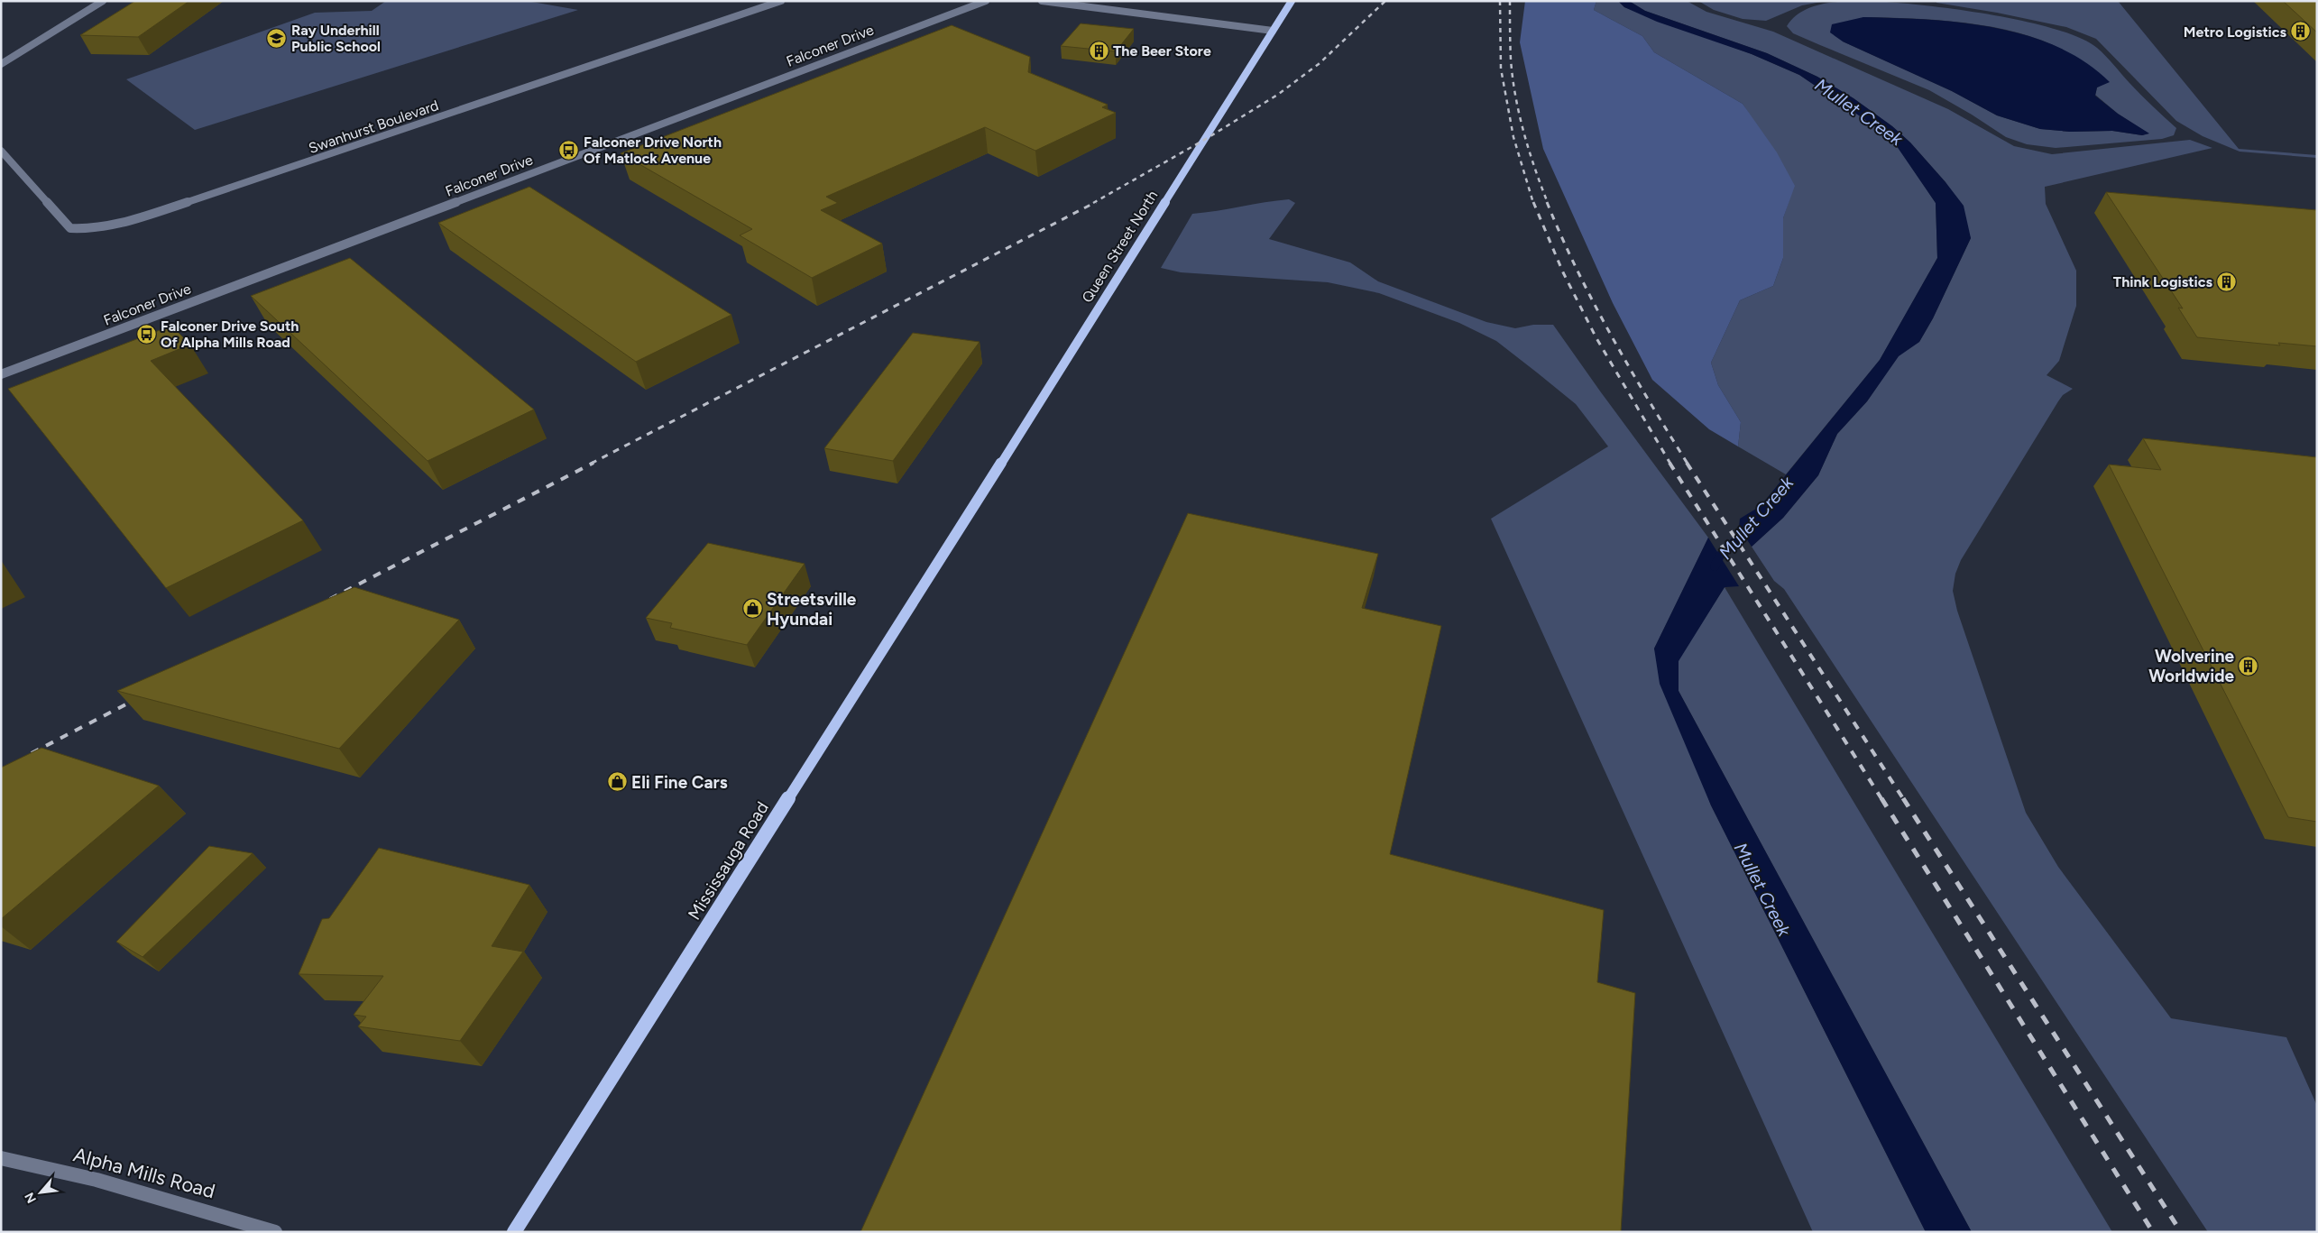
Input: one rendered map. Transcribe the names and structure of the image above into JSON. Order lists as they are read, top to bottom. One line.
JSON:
{"streets":{"main road":["Queen Street North","Mississauga Road"],"street":["Falconer Drive","Swanhurst Boulevard","Alpha Mills Road"]},"crossings":[["Queen Street North","Mississauga Road"]],"water":["Mullet Creek"],"places":{"building":["Metro Logistics","The Beer Store","Think Logistics","Wolverine Worldwide"],"school or university":["Ray Underhill Public School"],"bus stop":["Falconer Drive North Of Matlock Avenue","Falconer Drive South Of Alpha Mills Road"],"shop":["Streetsville Hyundai","Eli Fine Cars"]},"north":"bottom left"}
